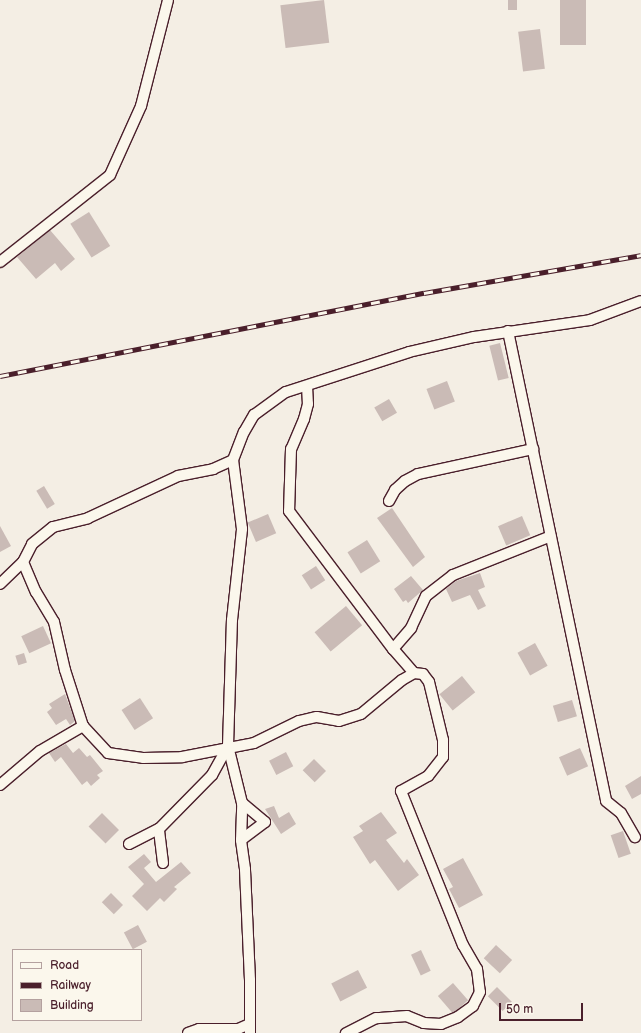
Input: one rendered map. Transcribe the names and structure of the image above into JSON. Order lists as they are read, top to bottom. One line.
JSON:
{"legend":["Road","Railway","Building"],"scale_bar":"50 m"}
